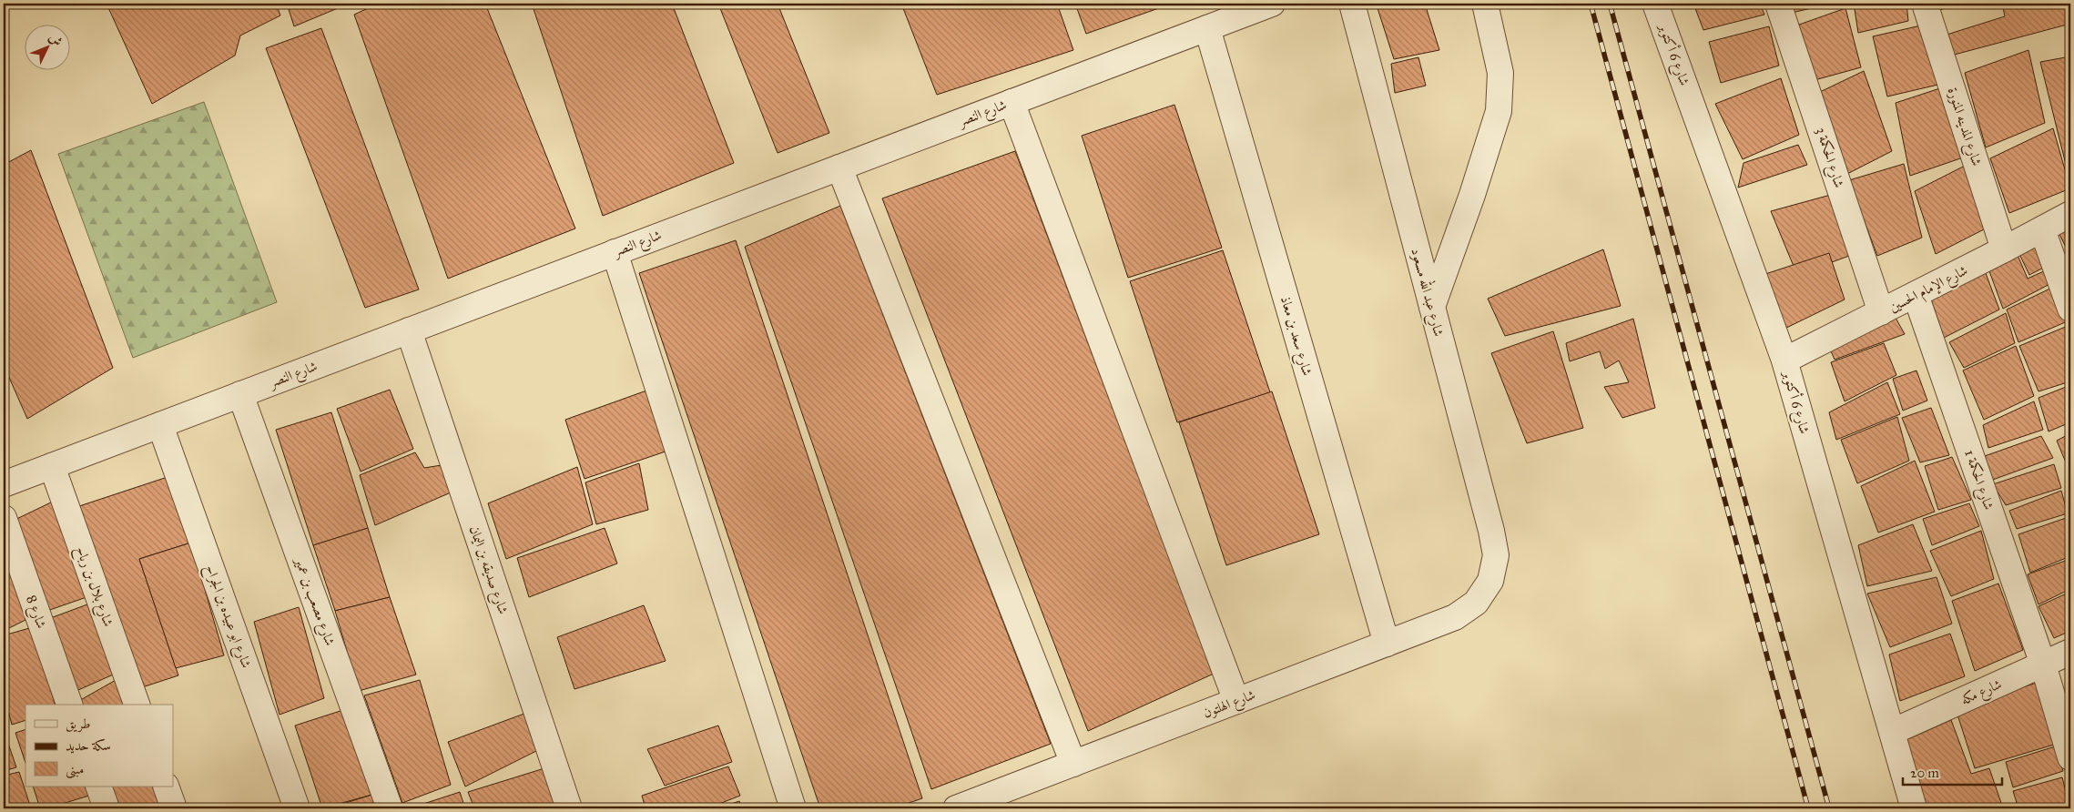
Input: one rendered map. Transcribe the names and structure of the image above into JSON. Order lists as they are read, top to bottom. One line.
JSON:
{"streets":{"street":["شارع 6 أكتوبر","شارع النصر","شارع المدينه المنورة","شارع الحكمة 3","شارع الإمام الحسين","شارع عبد الله مسعود","شارع سعد بن معاذ","شارع الحكمة 1","شارع صديقه بن اليمان","شارع بلال بن رباح","شارع مصعب بن عمير","شارع 8","شارع ابو عبيده بن الجراح","شارع مكه","شارع الهلتون"]},"crossings":[["شارع 6 أكتوبر","شارع الإمام الحسين"],["شارع 6 أكتوبر","شارع مكه"],["شارع النصر","شارع سعد بن معاذ"],["شارع النصر","شارع صديقه بن اليمان"],["شارع النصر","شارع بلال بن رباح"],["شارع النصر","شارع مصعب بن عمير"],["شارع النصر","شارع ابو عبيده بن الجراح"],["شارع المدينه المنورة","شارع الإمام الحسين"],["شارع الحكمة 3","شارع الإمام الحسين"],["شارع الإمام الحسين","شارع الحكمة 1"],["شارع عبد الله مسعود","شارع الهلتون"],["شارع سعد بن معاذ","شارع الهلتون"],["شارع الحكمة 1","شارع مكه"]],"legend":["طريق","سكة حديد","مبنى"],"scale_bar":"20 m","north":"top right"}
